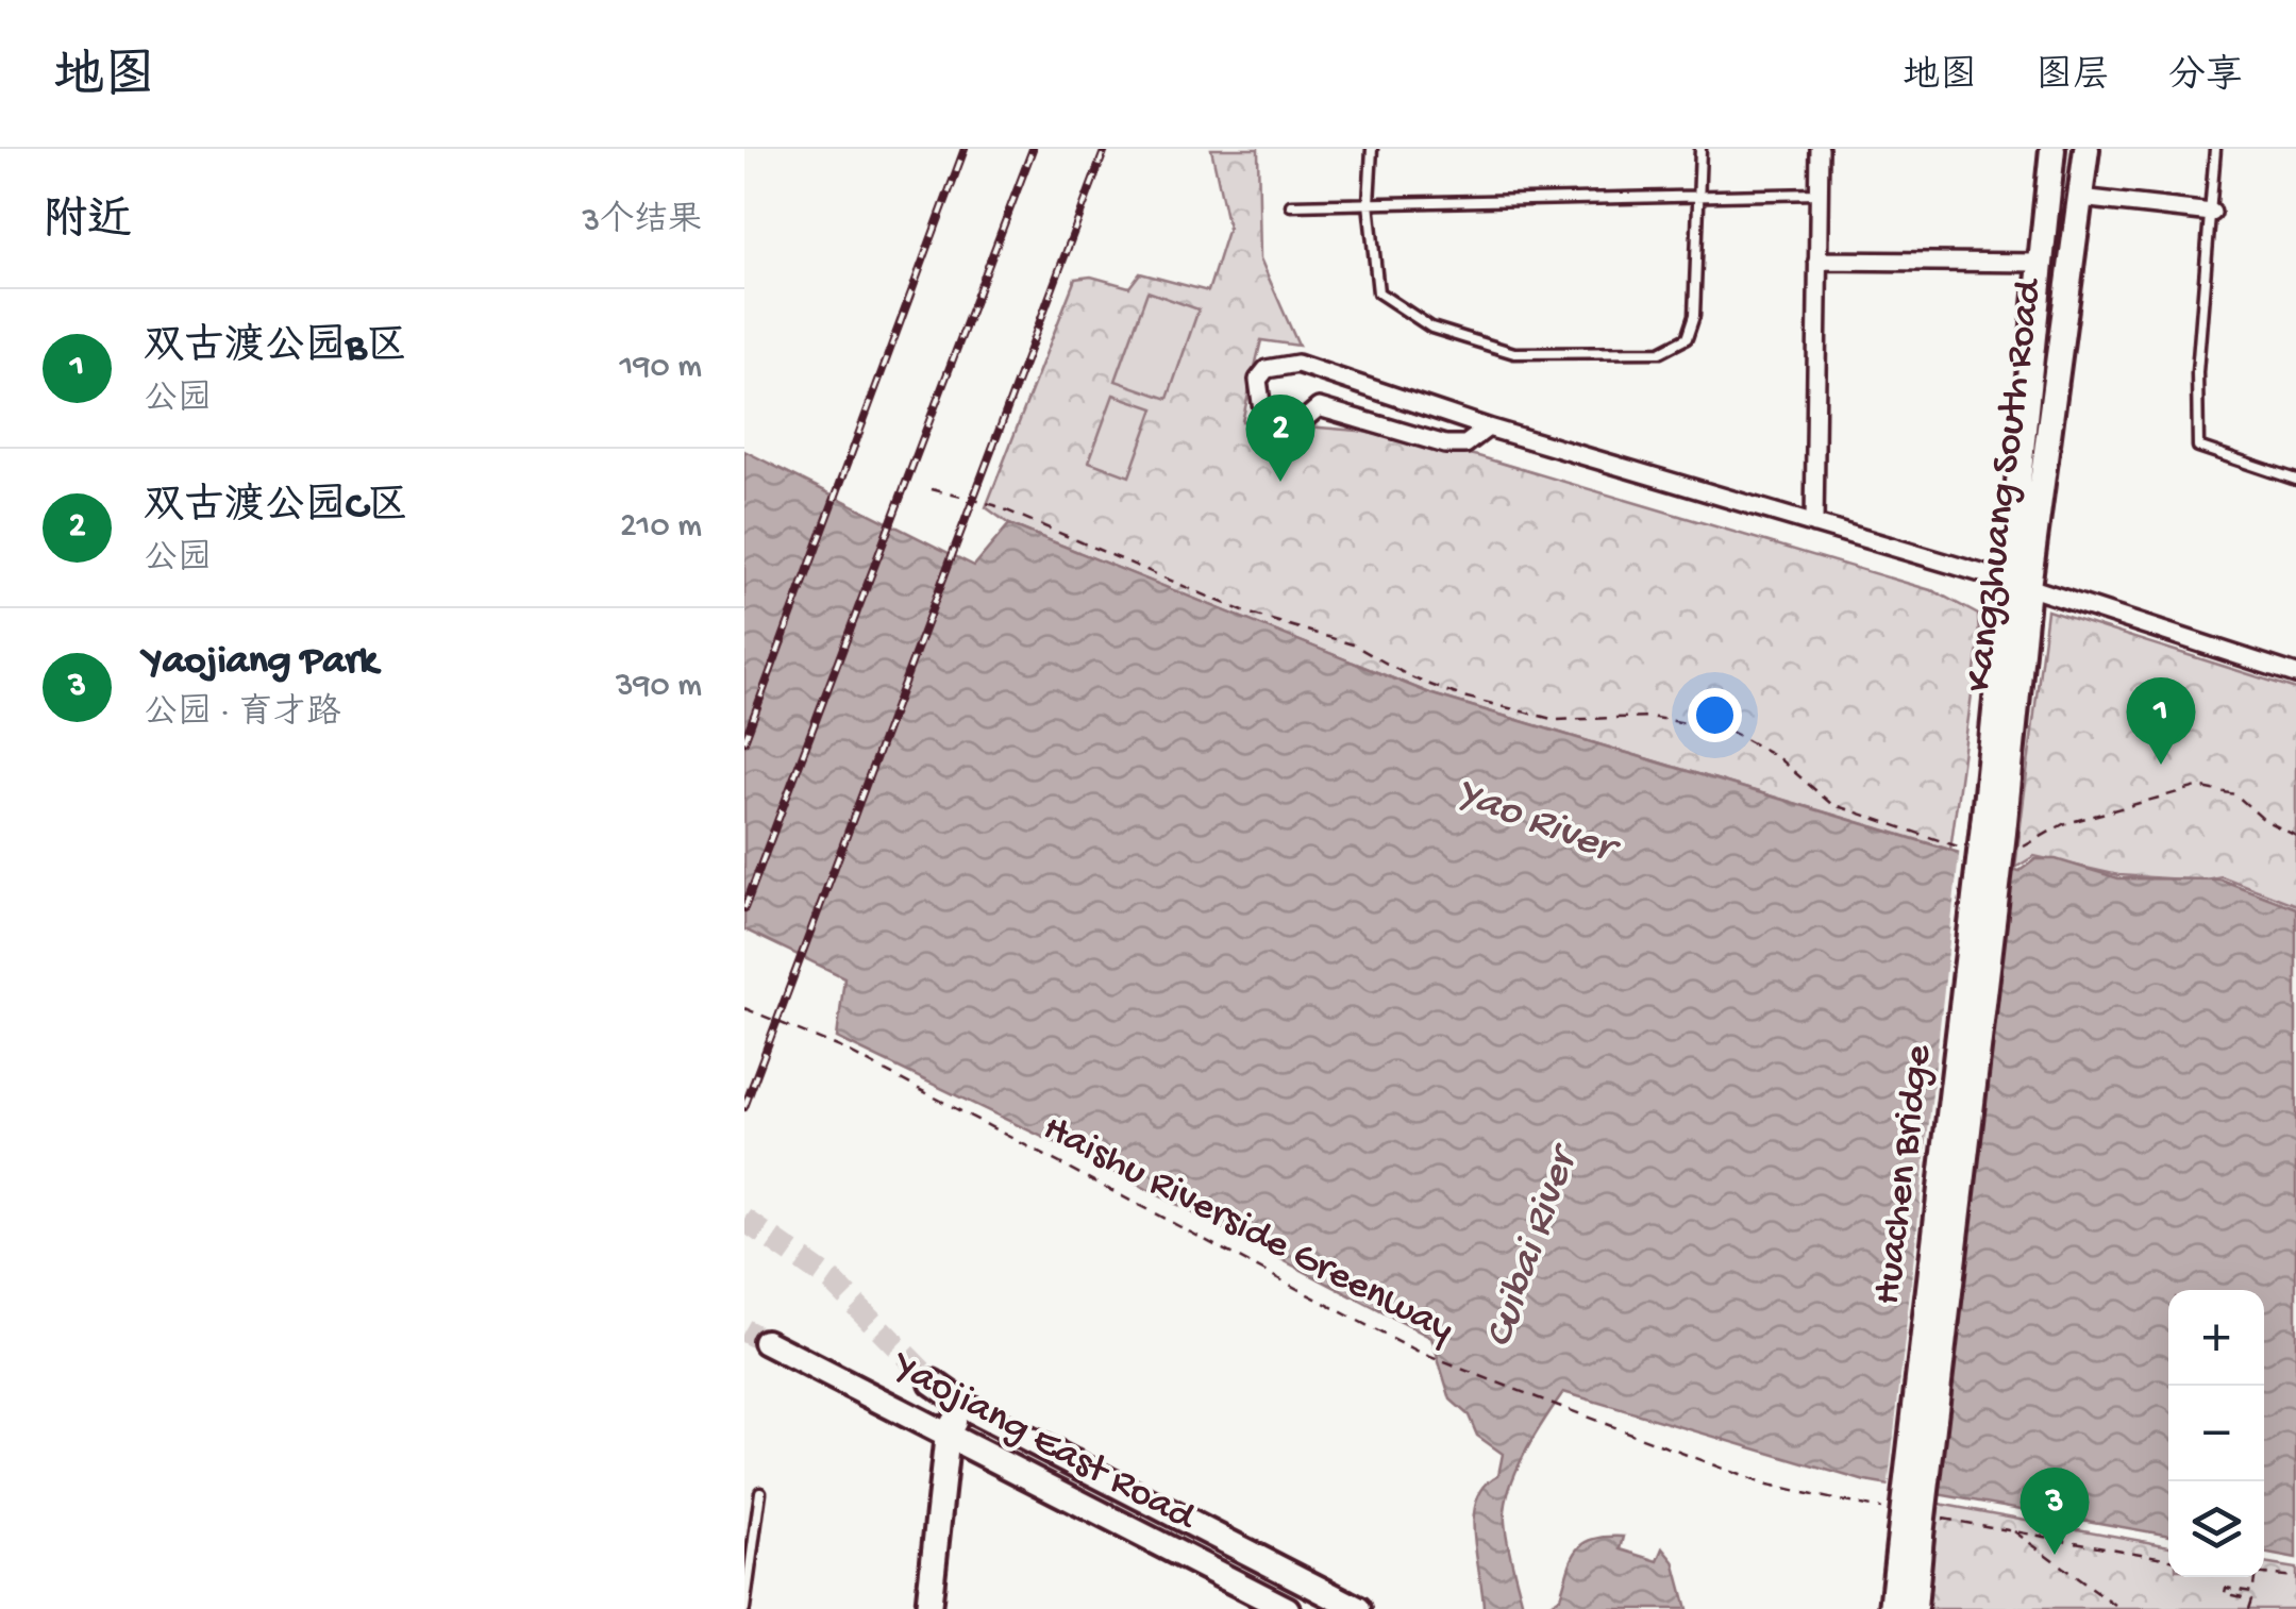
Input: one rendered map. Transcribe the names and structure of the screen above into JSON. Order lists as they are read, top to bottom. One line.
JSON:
{"streets":{"main road":["Kangzhuang South Road","Huachen Bridge","Yaojiang East Road"],"path":["Haishu Riverside Greenway"]},"crossings":[["Kangzhuang South Road","Huachen Bridge"]],"water":["Yao River","Cuibai River"],"page":{"header":"地图","nav":["地图","图层","分享"],"heading":["附近","3个结果"],"list":[{"mark":"1","name":"双古渡公园B区","note":"公园","value":"190 m"},{"mark":"2","name":"双古渡公园C区","note":"公园","value":"210 m"},{"mark":"3","name":"Yaojiang Park","note":"公园 · 育才路","value":"390 m"}],"pins":["2","1","3"],"map_buttons":["+","−"]}}
